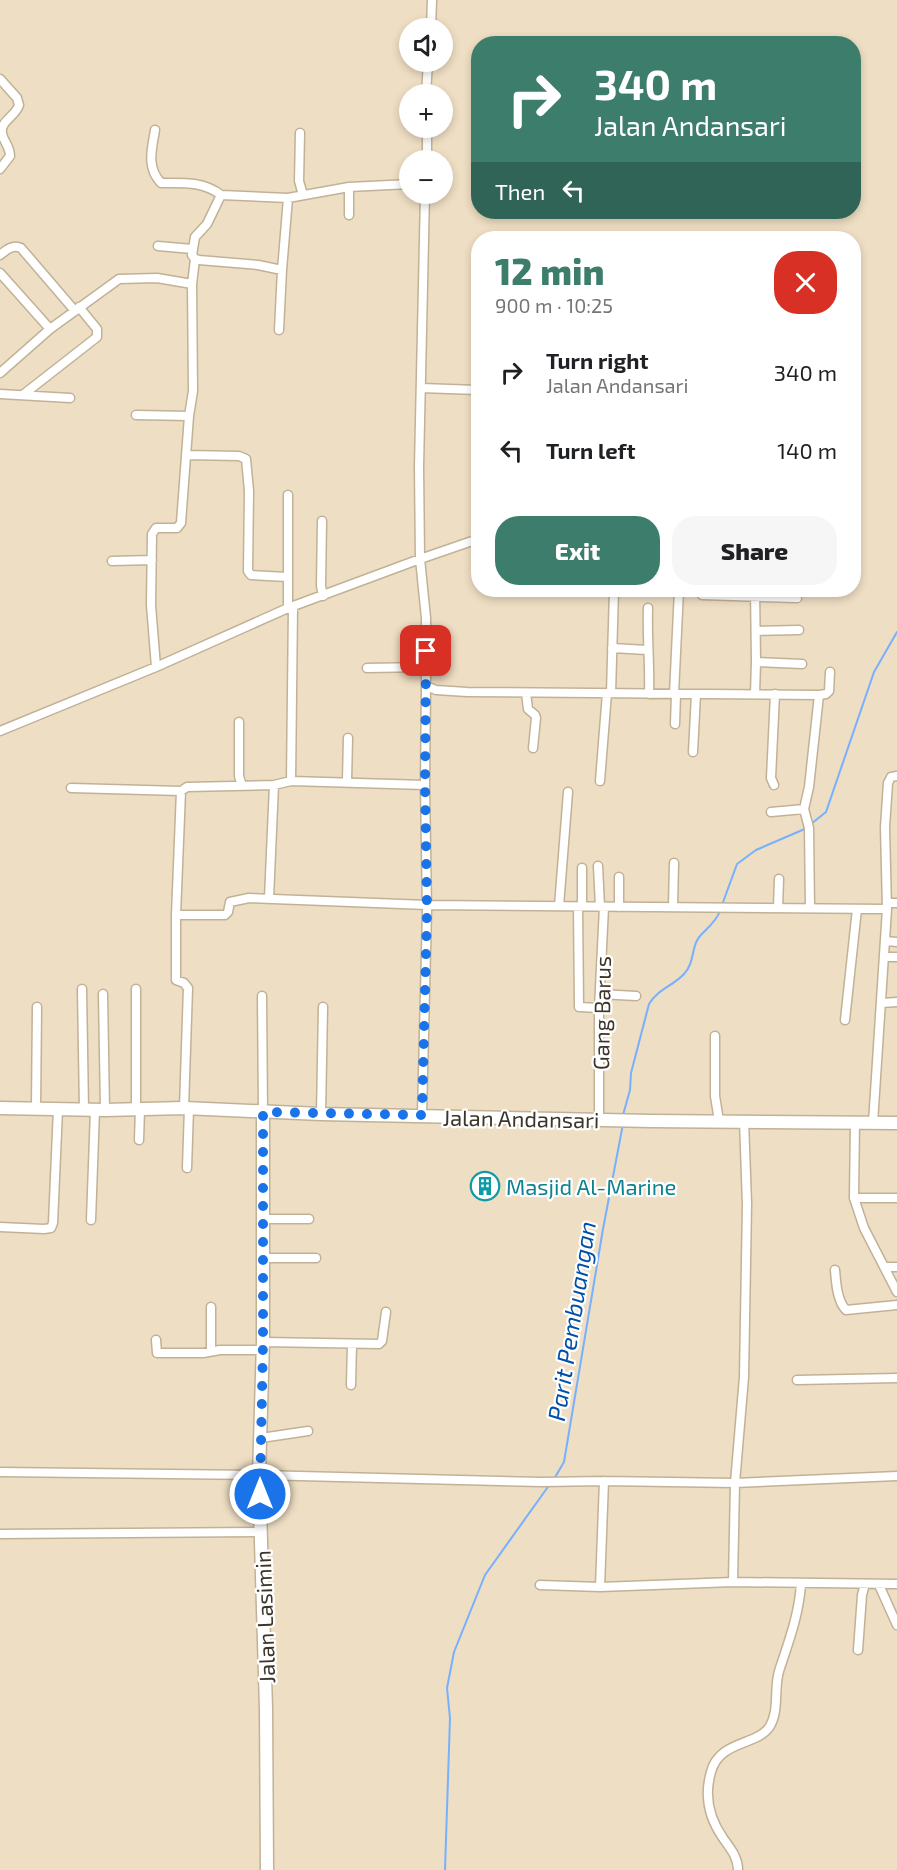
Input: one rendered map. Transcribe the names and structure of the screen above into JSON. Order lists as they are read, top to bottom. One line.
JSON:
{"streets":{"street":["Gang Barus","Jalan Andansari","Jalan Lasimin"]},"crossings":[["Gang Barus","Jalan Andansari"],["Jalan Andansari","Jalan Lasimin"]],"water":["Parit Pembuangan"],"places":{"building":["Masjid Al-Marine"]},"page":{"map_buttons":["+","−"],"turn":["340 m","Jalan Andansari"],"then":"Then","heading":["12 min","900 m · 10:25"],"list":[{"name":"Turn right","note":"Jalan Andansari","value":"340 m"},{"name":"Turn left","value":"140 m"}],"buttons":["Exit","Share"]}}
